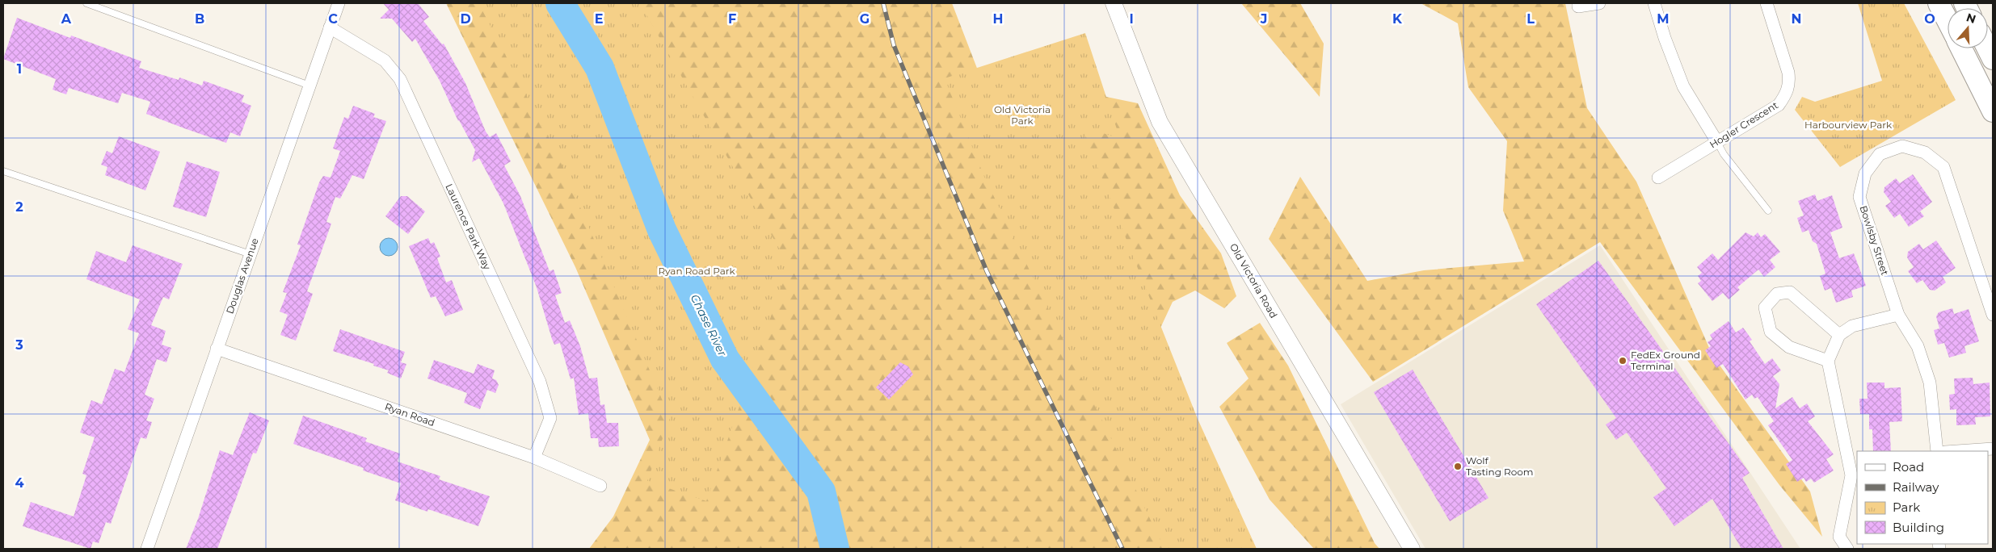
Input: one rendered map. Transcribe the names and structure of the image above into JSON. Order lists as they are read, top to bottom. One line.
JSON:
{"streets":{"street":["Hogler Crescent","Laurence Park Way","Bowlsby Street","Douglas Avenue","Old Victoria Road","Ryan Road"]},"crossings":[["Laurence Park Way","Douglas Avenue"],["Laurence Park Way","Ryan Road"],["Douglas Avenue","Ryan Road"]],"water":["Chase River"],"parks":["Old Victoria Park","Harbourview Park","Ryan Road Park"],"places":["FedEx Ground Terminal","Wolf Tasting Room"],"legend":["Road","Railway","Park","Building"],"north":"top","grid":{"columns":["A","B","C","D","E","F","G","H","I","J","K","L","M","N","O"],"rows":["1","2","3","4"]}}
